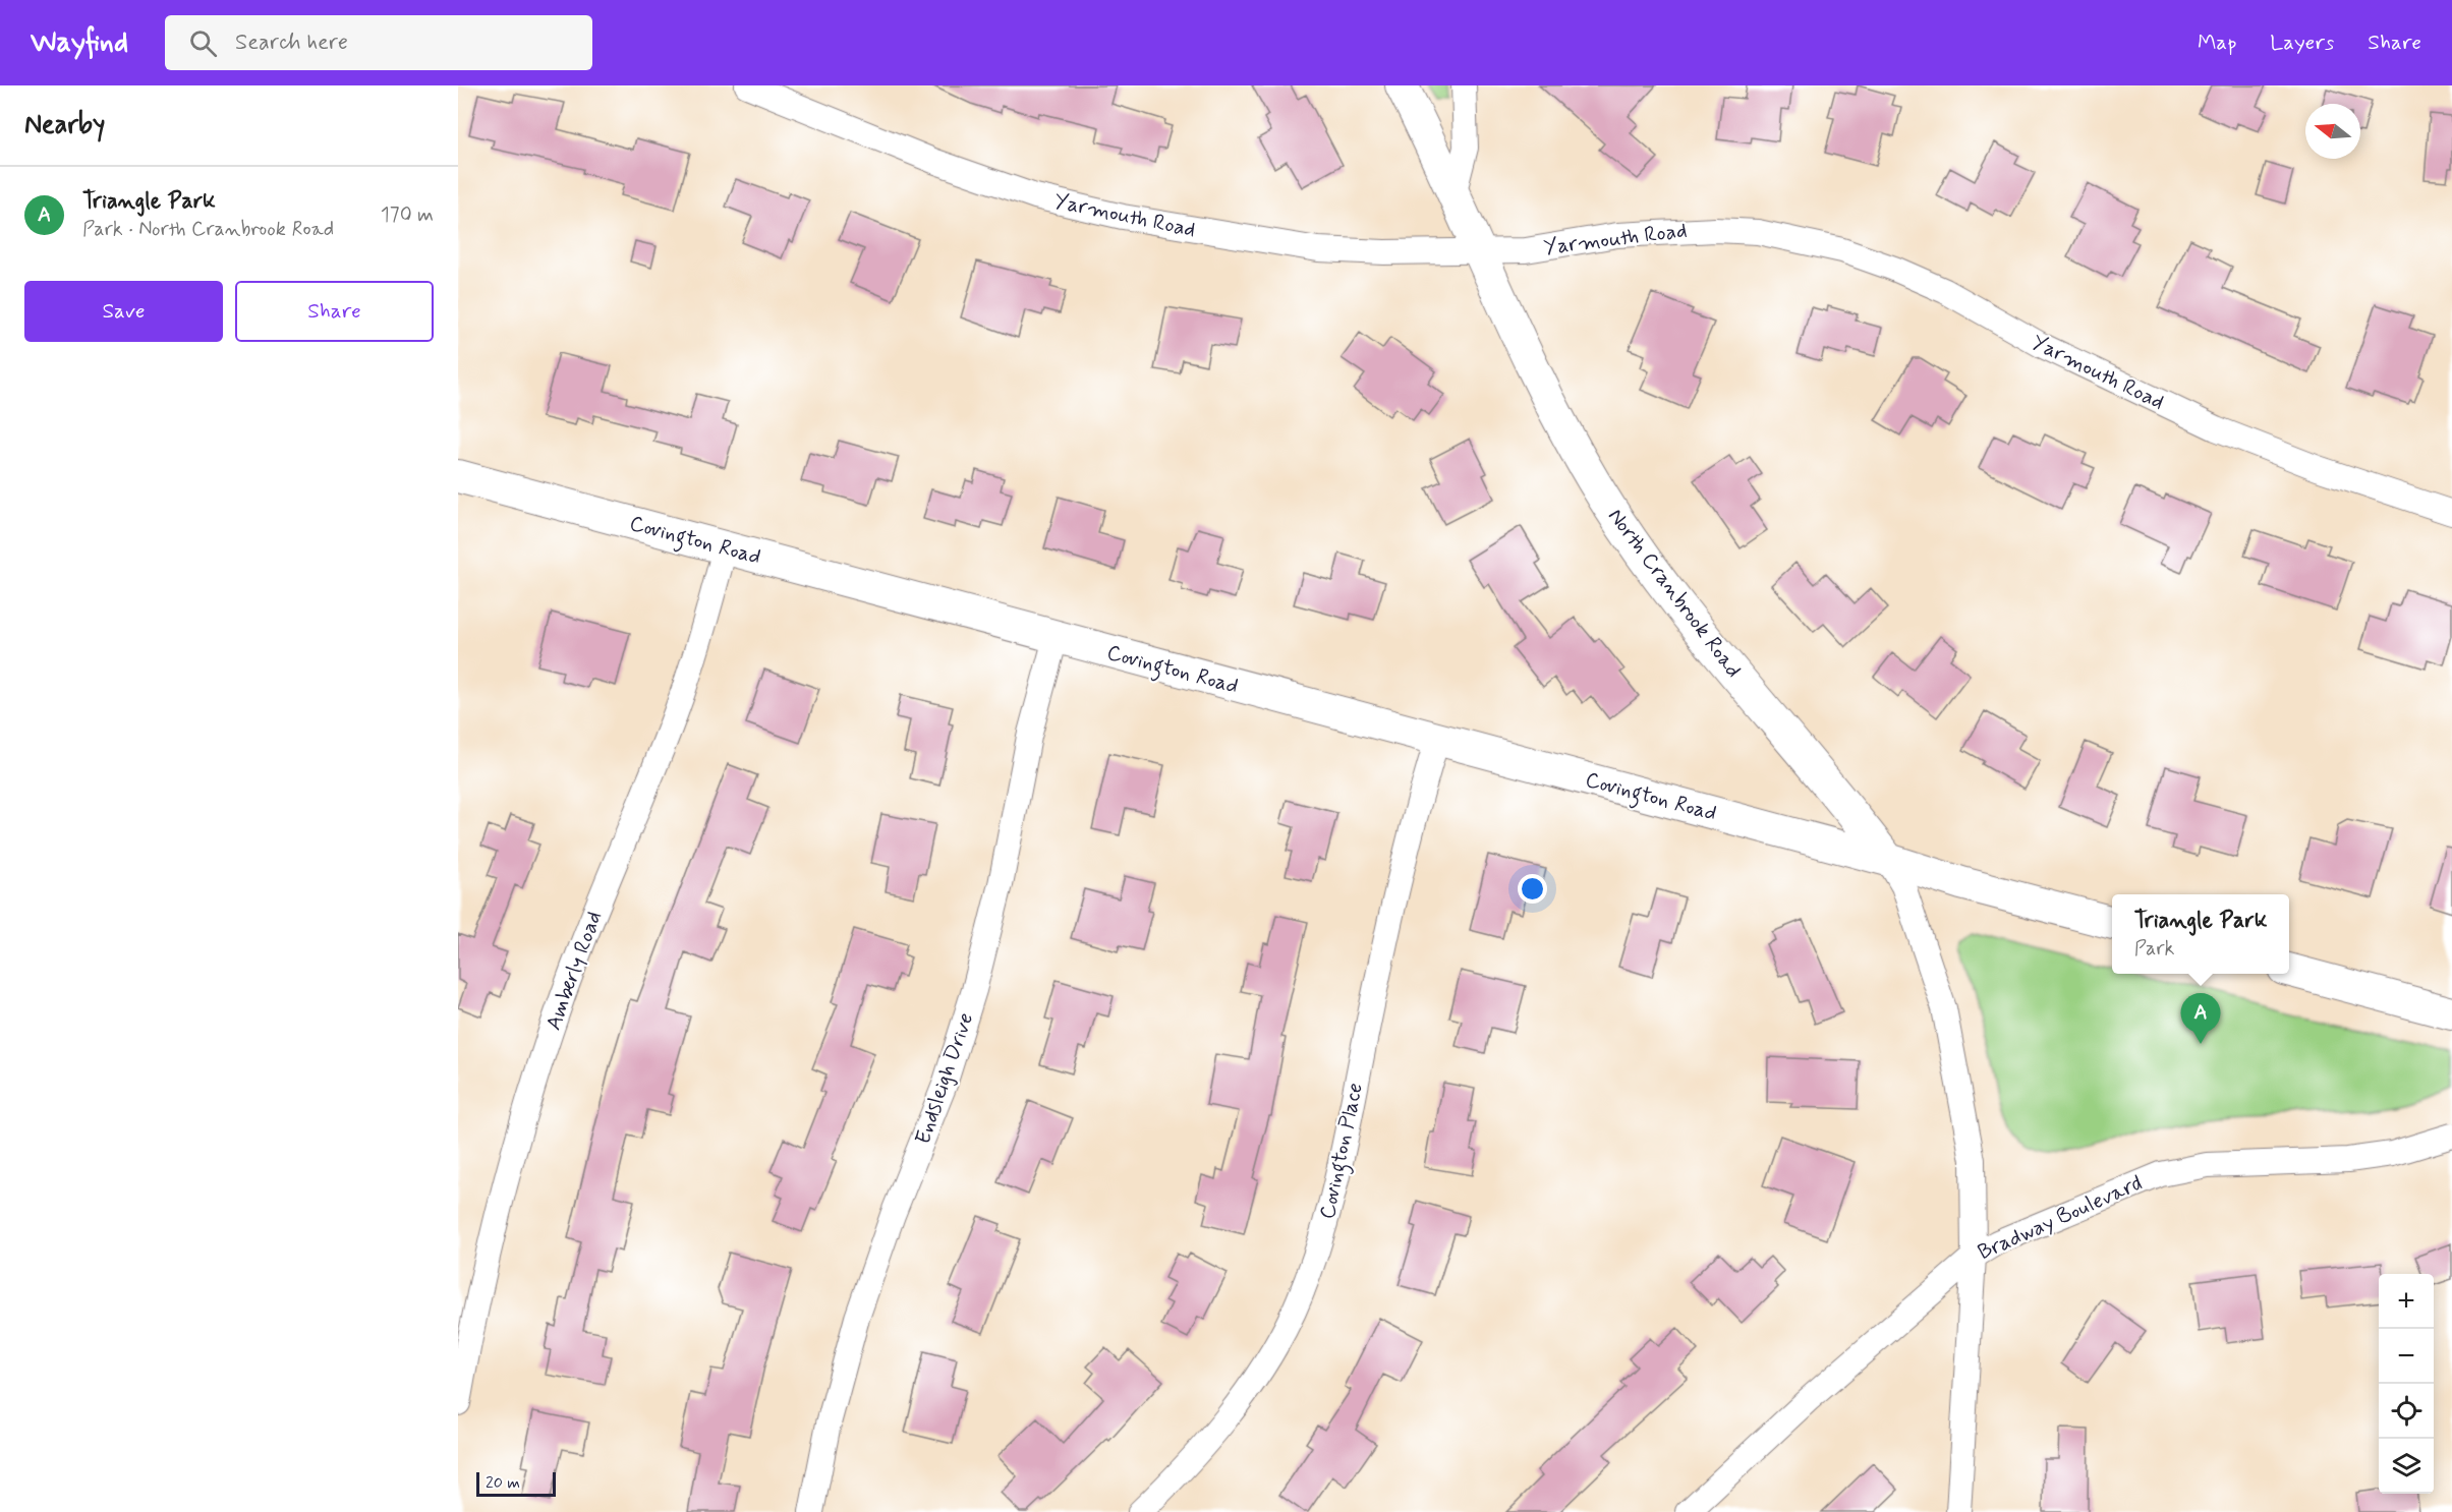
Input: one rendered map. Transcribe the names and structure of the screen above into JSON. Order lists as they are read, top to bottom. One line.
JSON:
{"streets":{"street":["Yarmouth Road","Covington Road","North Cranbrook Road","Amberly Road","Endsleigh Drive","Covington Place","Bradway Boulevard"]},"crossings":[["Yarmouth Road","North Cranbrook Road"],["Covington Road","North Cranbrook Road"],["Covington Road","Amberly Road"],["Covington Road","Endsleigh Drive"],["Covington Road","Covington Place"]],"scale_bar":"20 m","north":"left","page":{"header":"Wayfind","search":"Search here","nav":["Map","Layers","Share"],"heading":"Nearby","list":[{"mark":"A","name":"Triangle Park","note":"Park · North Cranbrook Road","value":"170 m"}],"buttons":["Save","Share"],"popup":["Triangle Park","Park"],"pins":"A","map_buttons":["+","−"],"scale":"20 m"}}
